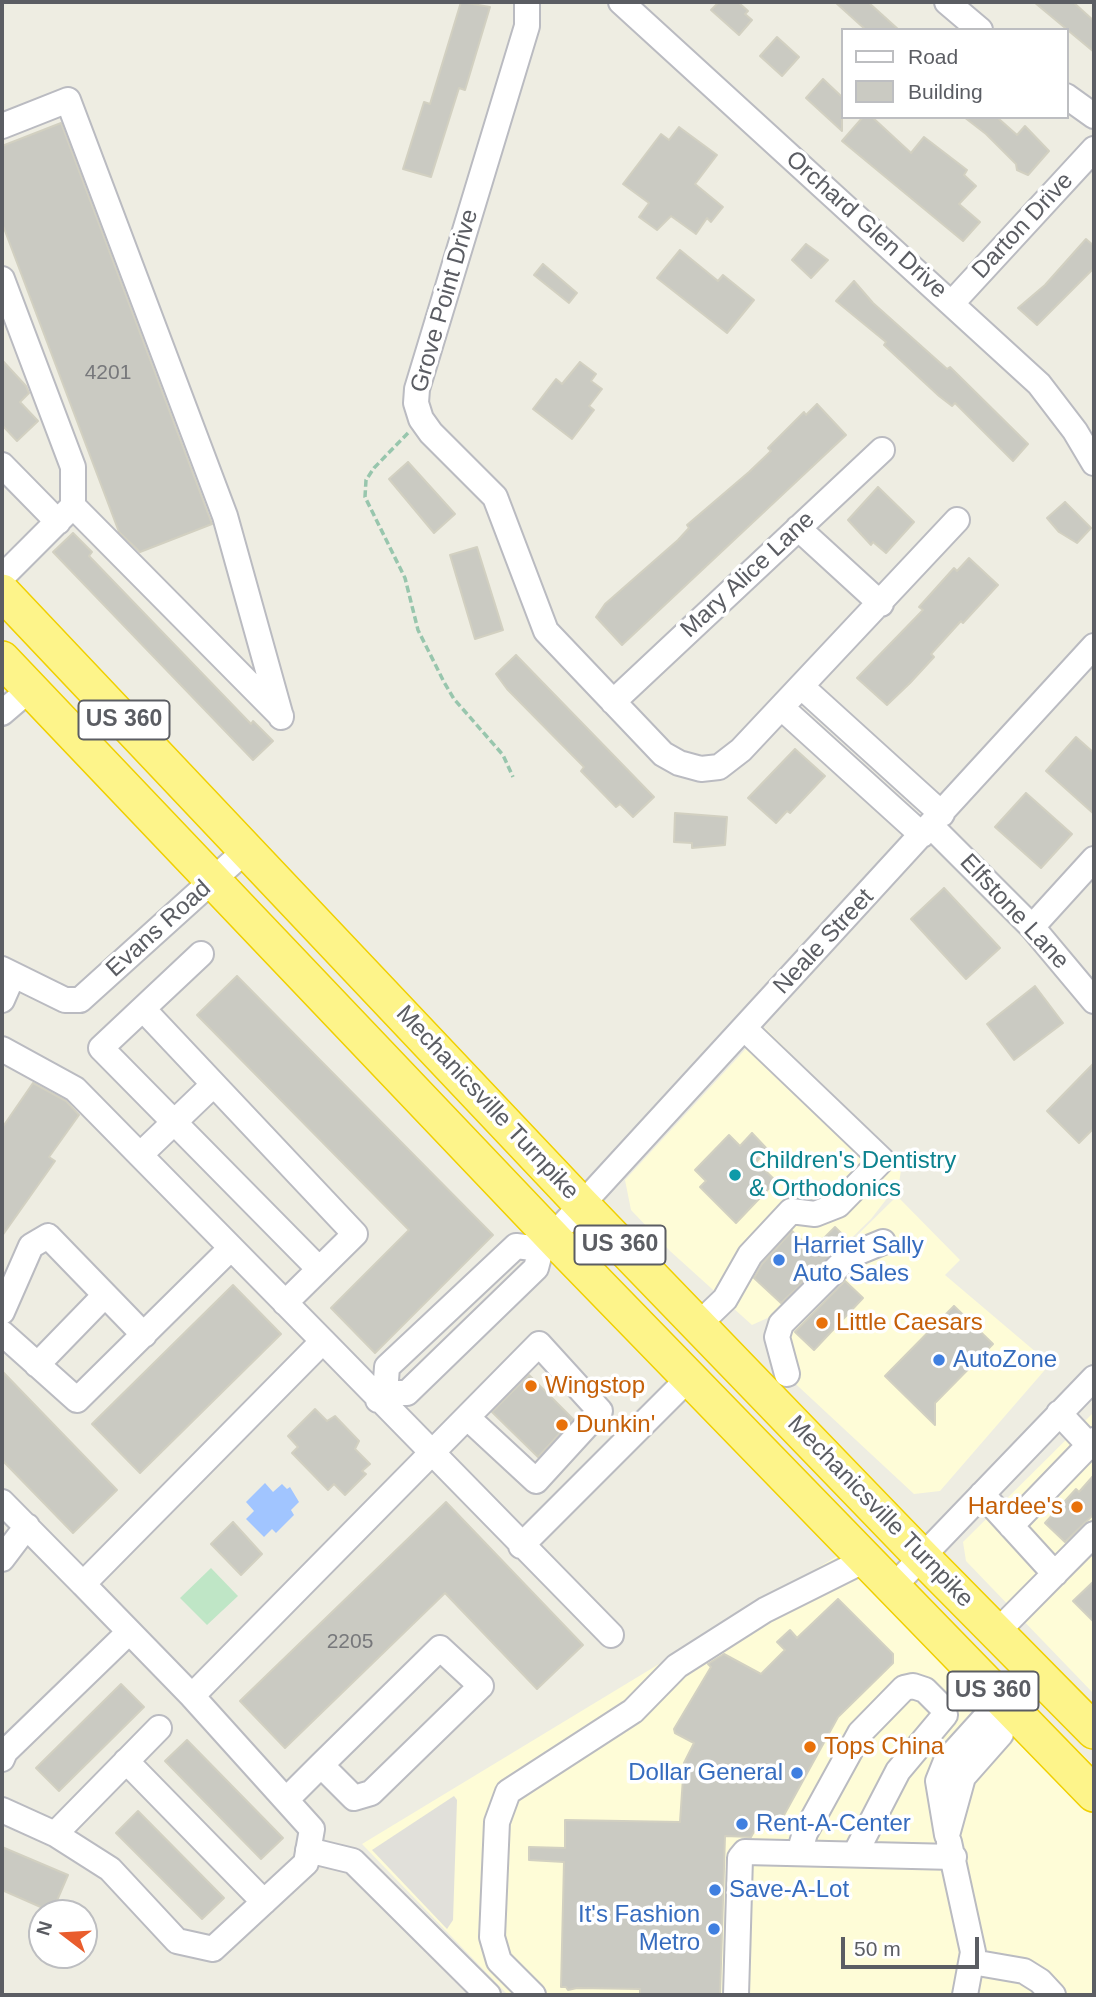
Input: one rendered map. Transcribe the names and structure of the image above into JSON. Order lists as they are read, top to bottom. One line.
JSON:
{"streets":{"highway":["US 360","Mechanicsville Turnpike"],"street":["Orchard Glen Drive","Darton Drive","Grove Point Drive","Mary Alice Lane","Elfstone Lane","Evans Road","Neale Street"]},"crossings":[["Orchard Glen Drive","Darton Drive"],["Grove Point Drive","Mary Alice Lane"],["Elfstone Lane","Neale Street"],["Evans Road","Mechanicsville Turnpike"],["Neale Street","Mechanicsville Turnpike"]],"places":["Children's Dentistry & Orthodonics","Harriet Sally Auto Sales","Little Caesars","AutoZone","Wingstop","Dunkin'","Hardee's","Tops China","Dollar General","Rent-A-Center","Save-A-Lot","It's Fashion Metro"],"house_numbers":["4201","2205"],"legend":["Road","Building"],"scale_bar":"50 m","north":"left"}
